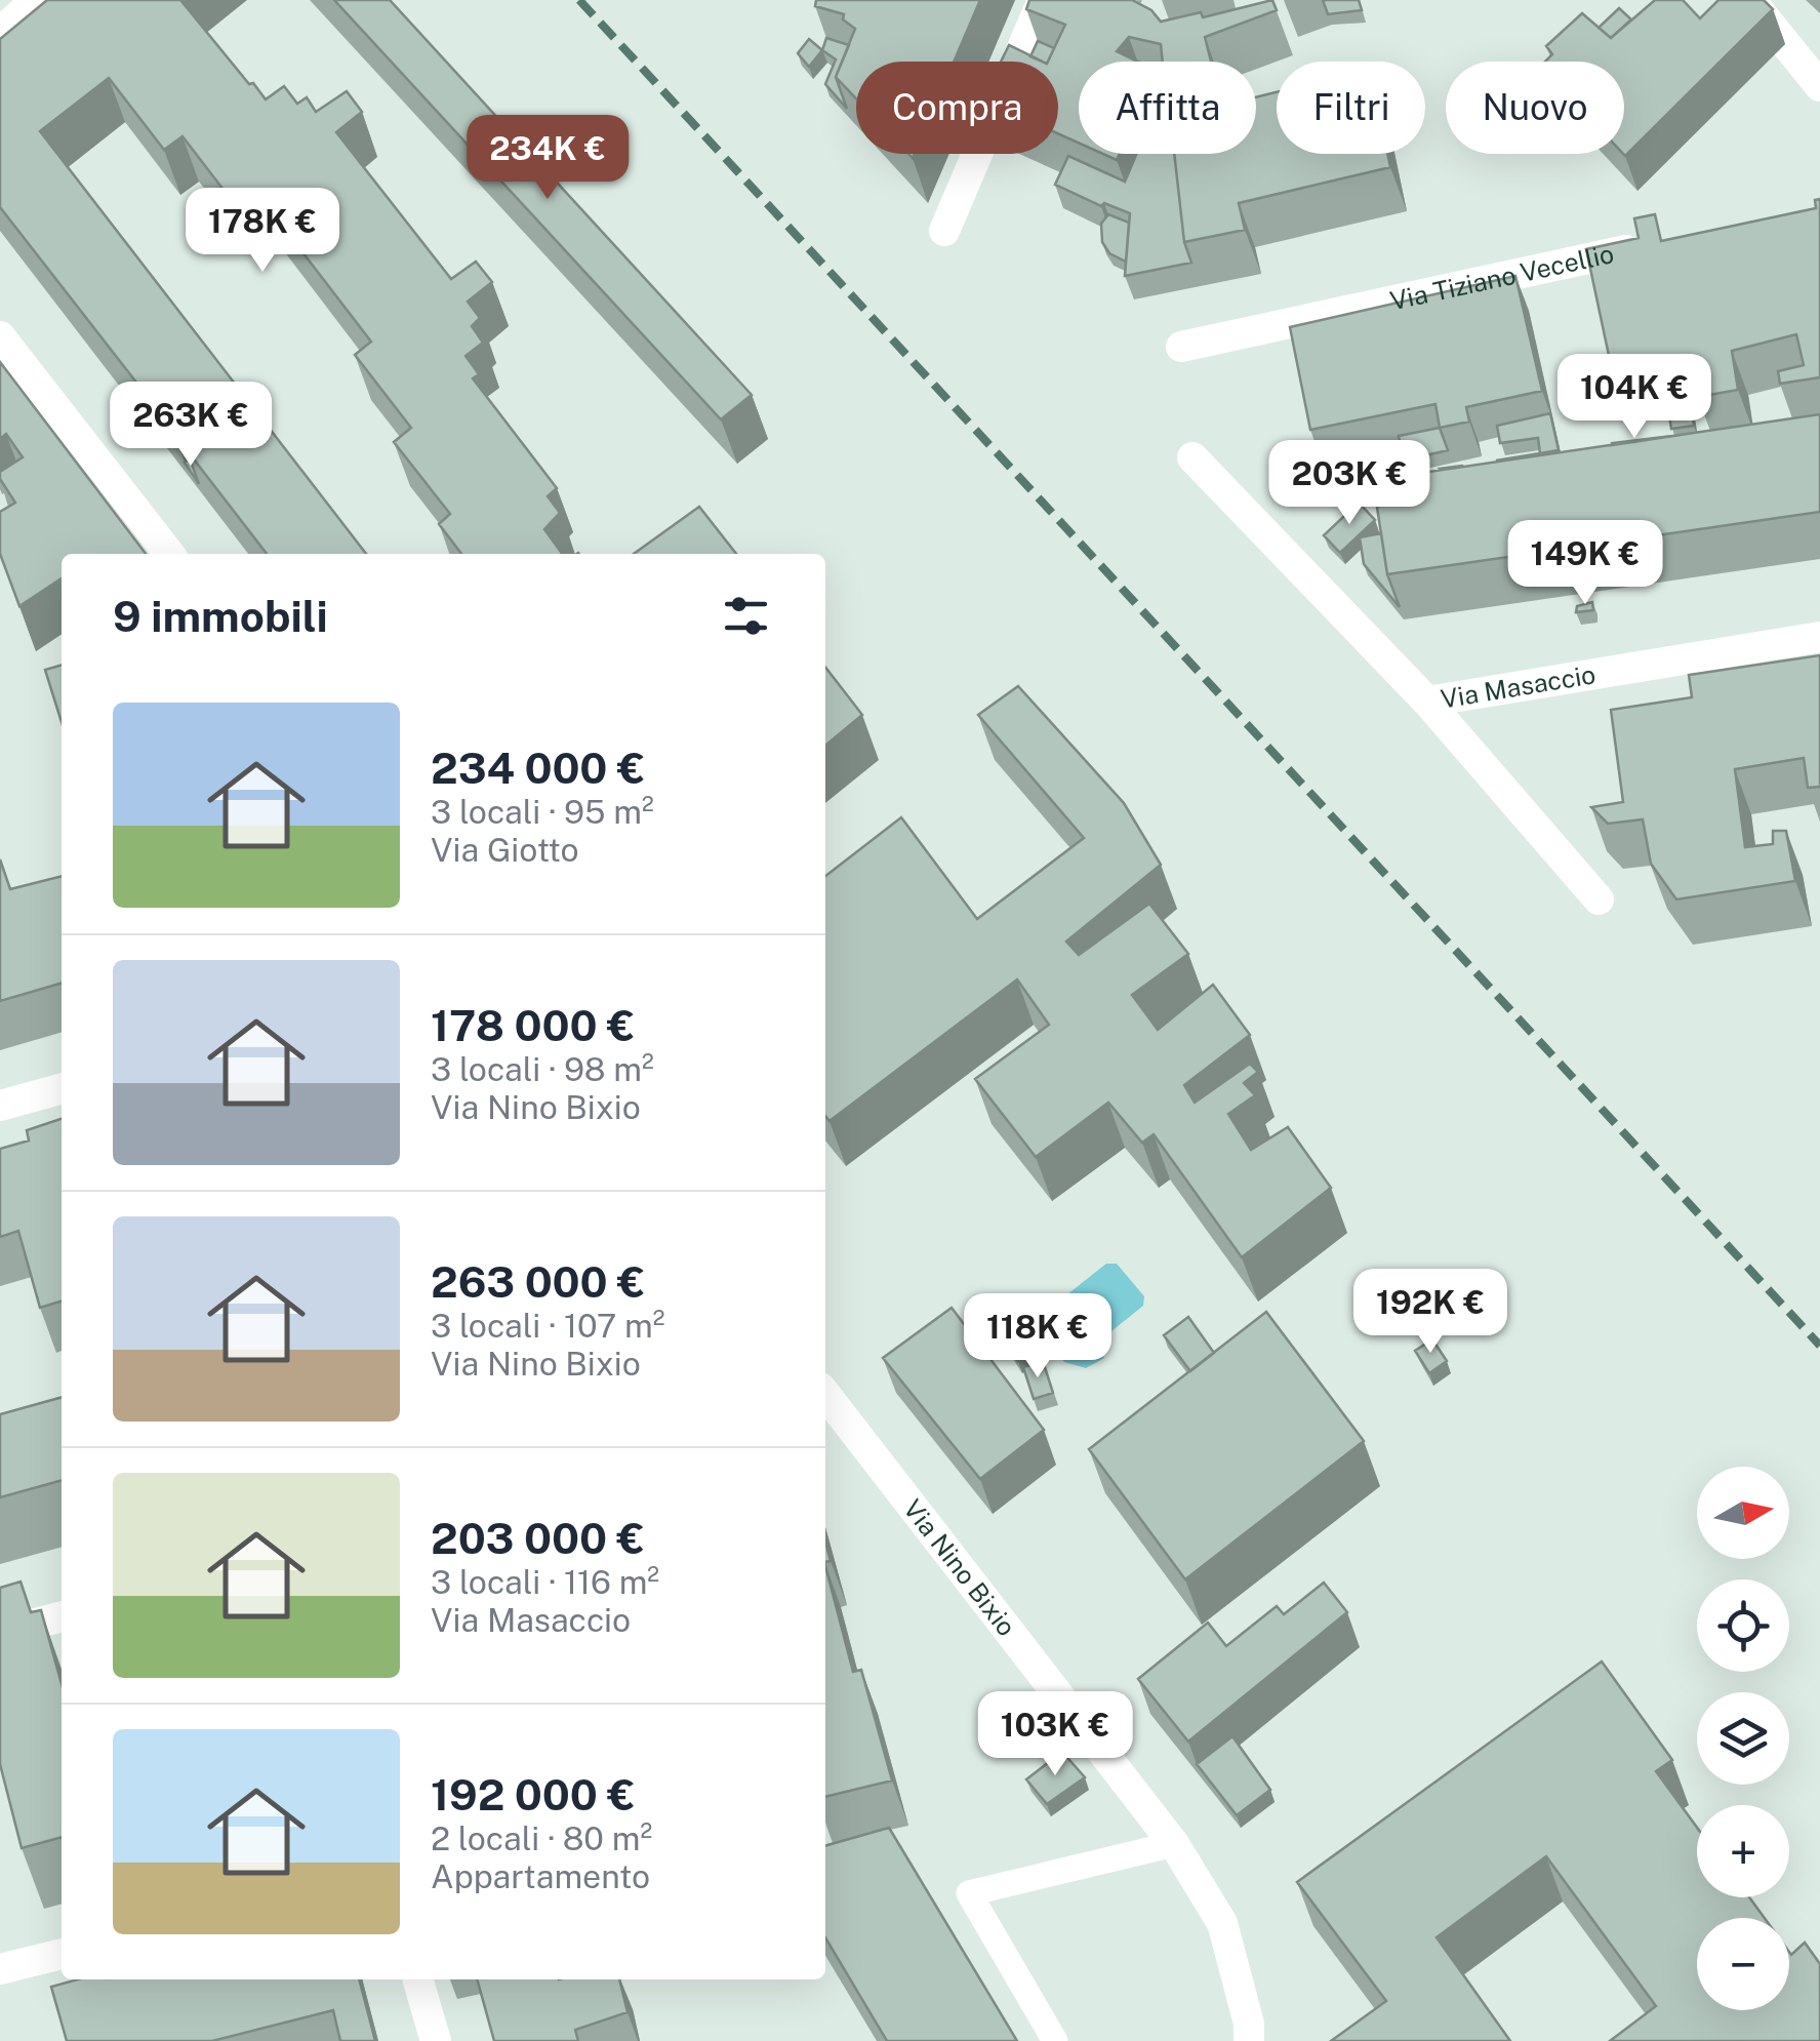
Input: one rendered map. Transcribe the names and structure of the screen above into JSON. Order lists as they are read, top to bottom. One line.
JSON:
{"streets":{"street":["Via Tiziano Vecellio","Via Masaccio","Via Nino Bixio"]},"north":"right","page":{"chip":["Compra","Affitta","Filtri","Nuovo"],"price":["234K €","178K €","104K €","263K €","203K €","149K €","192K €","118K €","103K €"],"heading":"9 immobili","list":[{"name":"234 000 €","note":"3 locali · 95 m² · Via Giotto"},{"name":"178 000 €","note":"3 locali · 98 m² · Via Nino Bixio"},{"name":"263 000 €","note":"3 locali · 107 m² · Via Nino Bixio"},{"name":"203 000 €","note":"3 locali · 116 m² · Via Masaccio"},{"name":"192 000 €","note":"2 locali · 80 m² · Appartamento"}],"map_buttons":["+","−"]}}
